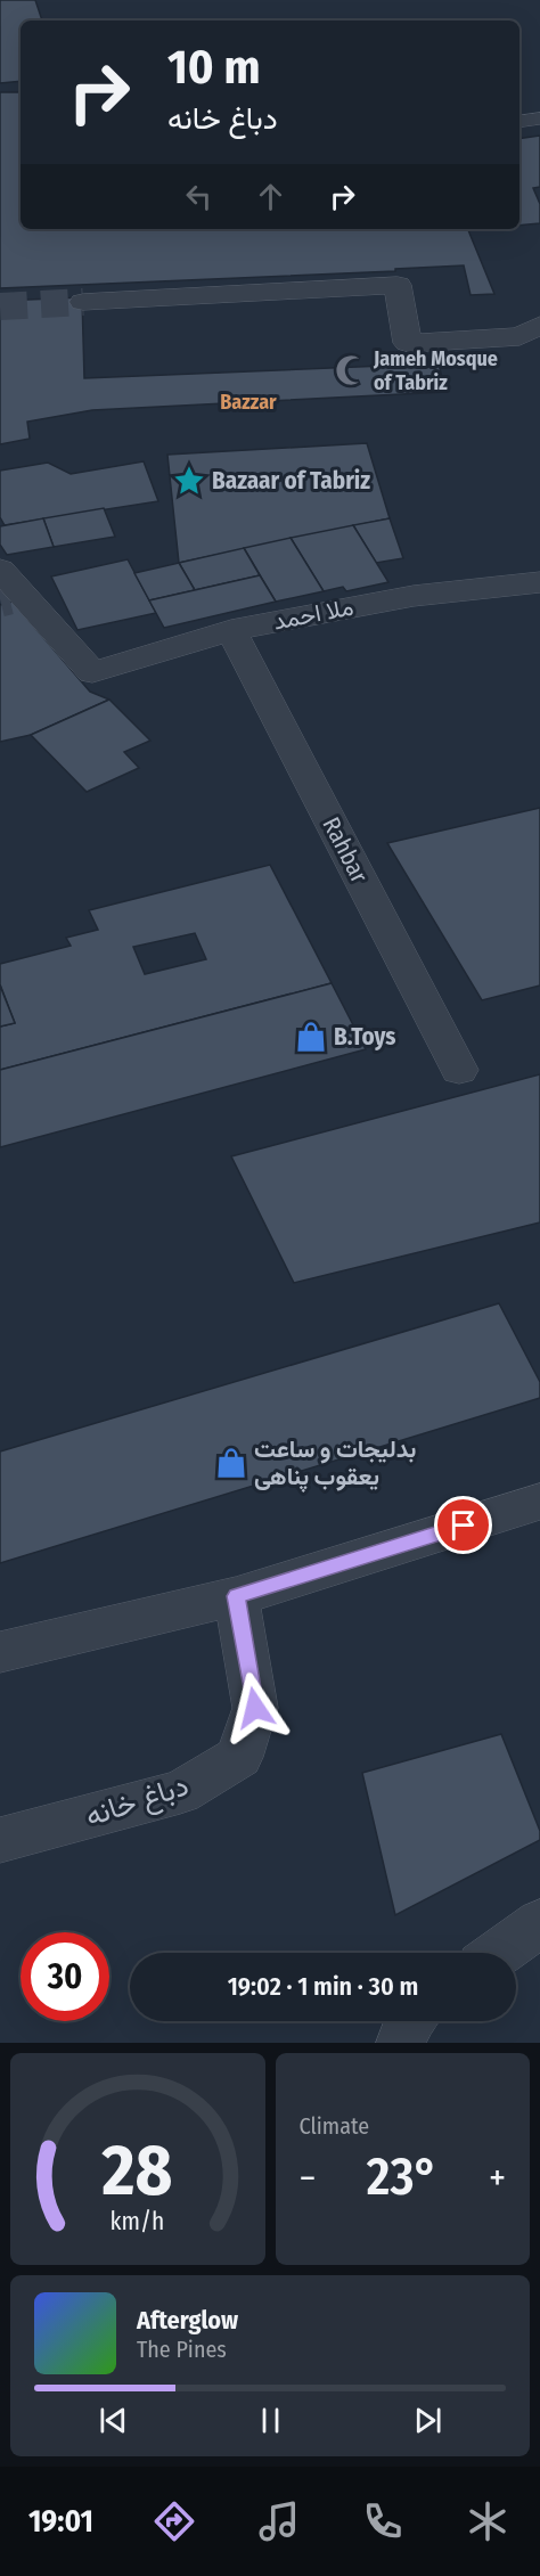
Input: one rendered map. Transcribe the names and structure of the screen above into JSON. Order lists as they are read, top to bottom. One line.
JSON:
{"streets":{"street":["ملا احمد","Rahbar","دباغ خانه"]},"crossings":[["ملا احمد","Rahbar"]],"districts":["Bazzar"],"places":{"mosque":["Jameh Mosque of Tabriz"],"place":["Bazaar of Tabriz"],"shop":["B.Toys","بدلیجات و ساعت یعقوب پناهی"]},"page":{"turn":["10 m","دباغ خانه"],"limit":"30","trip":"19:02 · 1 min · 30 m","tile":"Climate","heat":["−","23°","+"],"song":["Afterglow","The Pines"],"tabs":"19:01","gauge":["28","km/h"]}}
